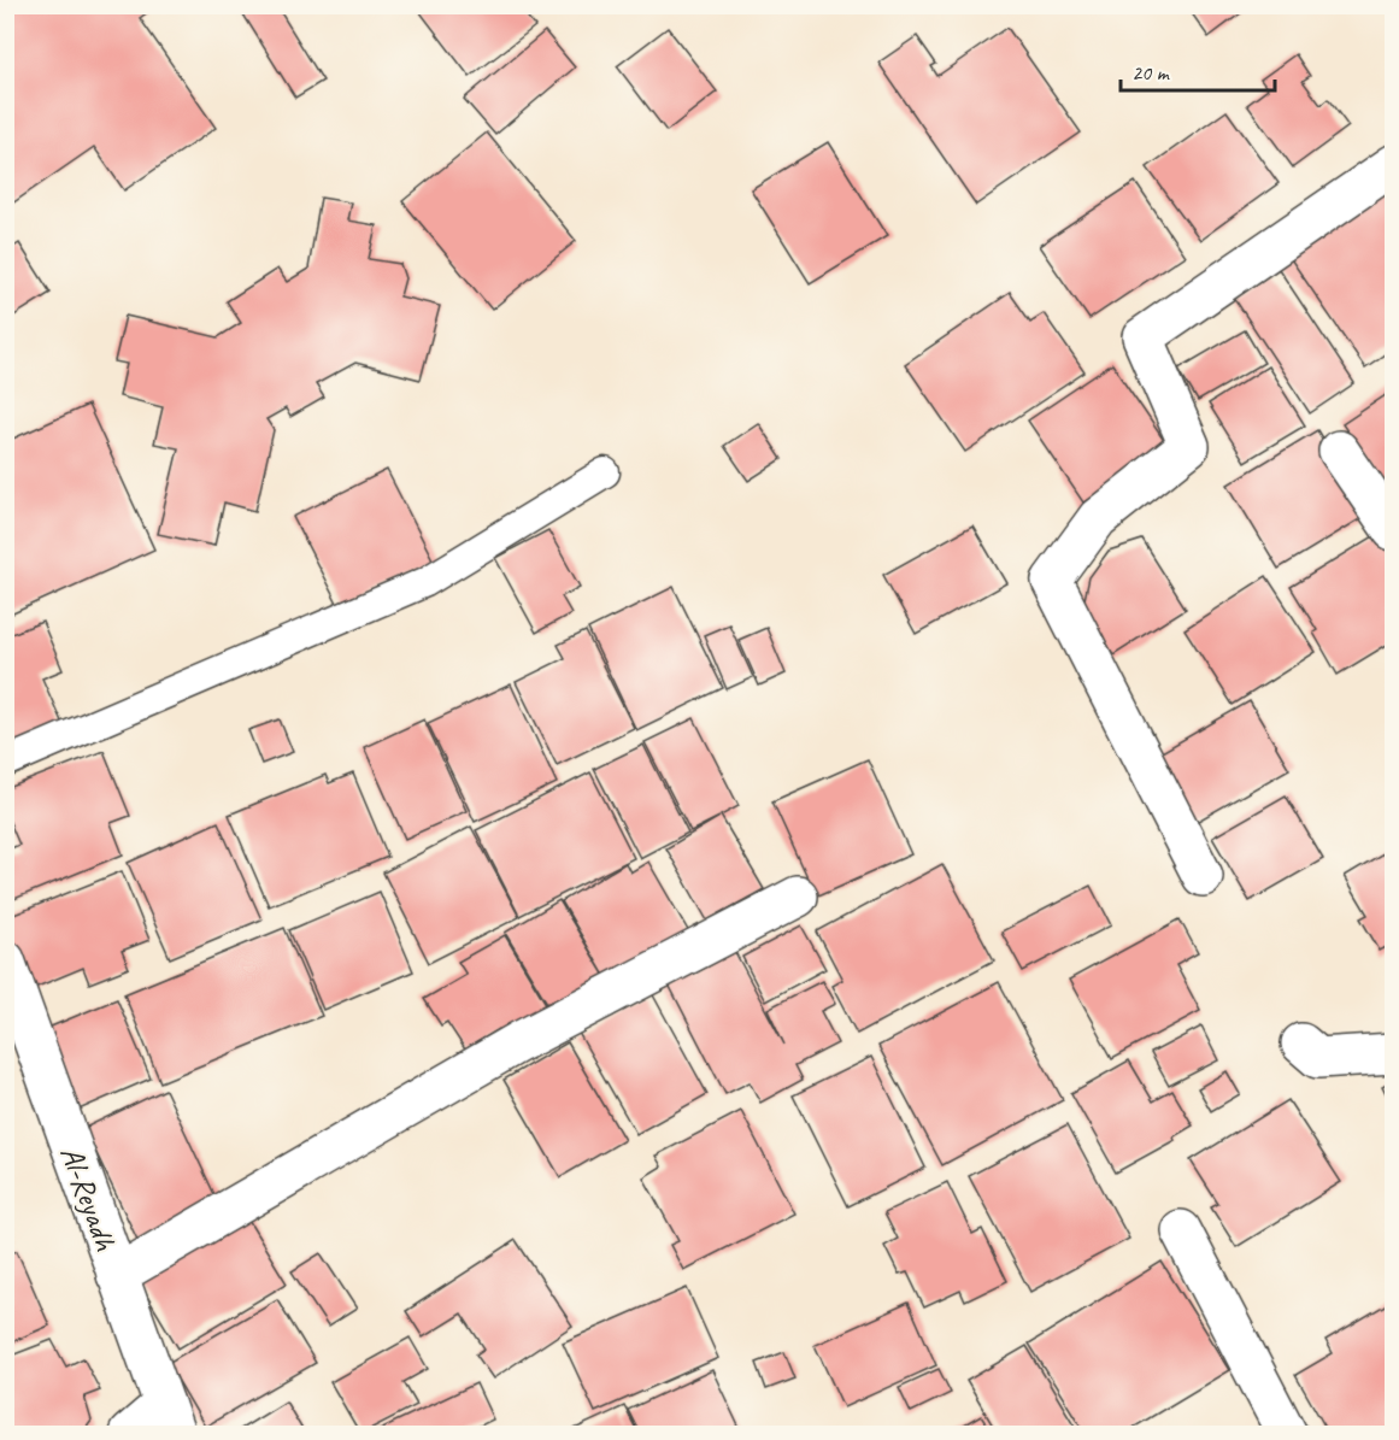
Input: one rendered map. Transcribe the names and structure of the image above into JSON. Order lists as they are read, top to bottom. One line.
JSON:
{"streets":{"street":["Al-Reyadh"]},"scale_bar":"20 m"}
